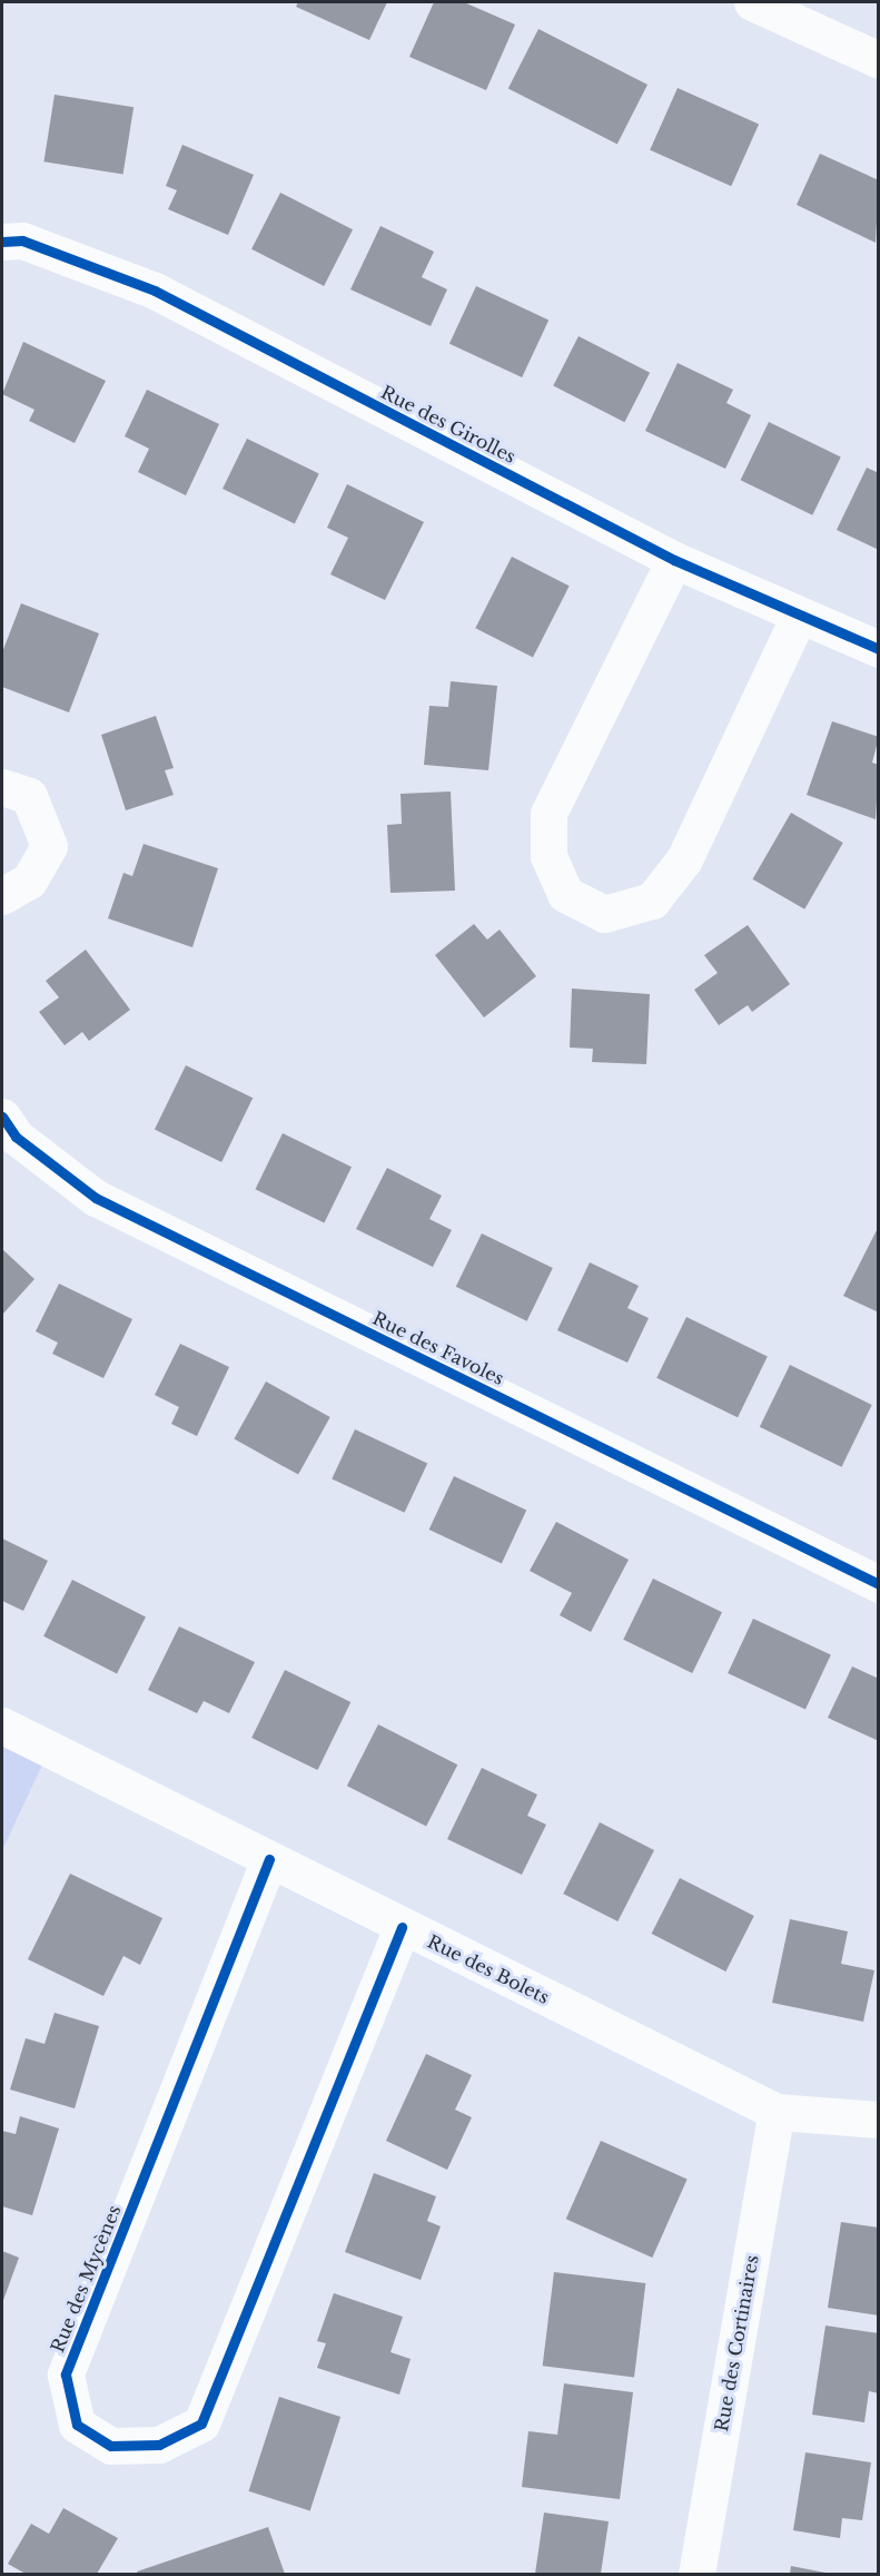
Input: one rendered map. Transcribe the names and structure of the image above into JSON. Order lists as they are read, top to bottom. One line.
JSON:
{"streets":{"street":["Rue des Girolles","Rue des Favoles","Rue des Bolets","Rue des Mycènes","Rue des Cortinaires"]},"crossings":[["Rue des Bolets","Rue des Mycènes"],["Rue des Bolets","Rue des Cortinaires"]]}
